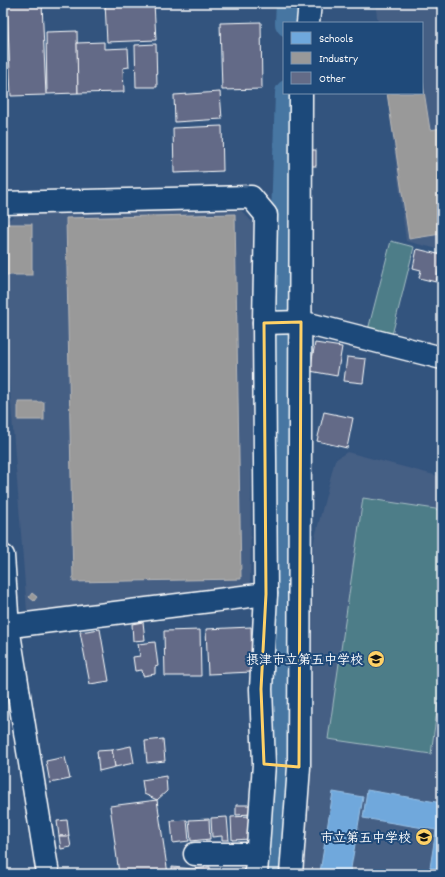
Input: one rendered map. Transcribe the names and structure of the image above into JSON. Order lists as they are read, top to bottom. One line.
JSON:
{"places":{"school or university":["摂津市立第五中学校","市立第五中学校"]},"legend":["Schools","Industry","Other"]}
